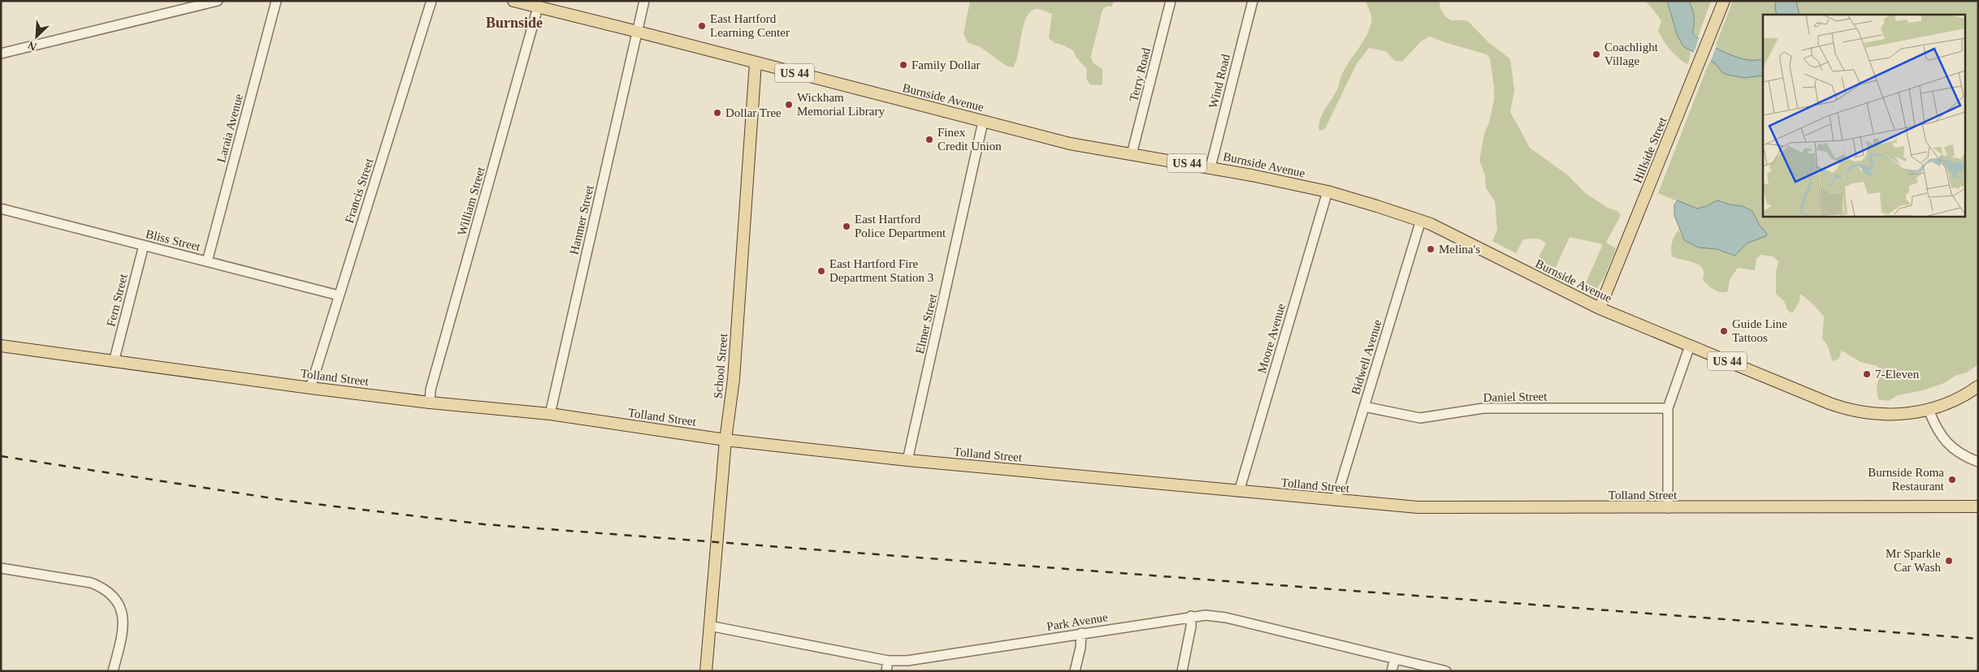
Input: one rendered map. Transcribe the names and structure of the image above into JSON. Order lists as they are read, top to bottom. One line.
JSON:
{"streets":{"main road":["US 44","Burnside Avenue","Hillside Street","School Street","Tolland Street"],"street":["Terry Road","Wind Road","Laraia Avenue","Francis Street","William Street","Hanmer Street","Bliss Street","Fern Street","Elmer Street","Moore Avenue","Bidwell Avenue","Daniel Street","Park Avenue"]},"crossings":[["Terry Road","Burnside Avenue"],["Wind Road","Burnside Avenue"],["Burnside Avenue","Hillside Street"],["Burnside Avenue","William Street"],["Burnside Avenue","Hanmer Street"],["Burnside Avenue","Elmer Street"],["Burnside Avenue","Moore Avenue"],["Burnside Avenue","Bidwell Avenue"],["Burnside Avenue","School Street"],["Laraia Avenue","Bliss Street"],["Francis Street","Bliss Street"],["Francis Street","Tolland Street"],["William Street","Tolland Street"],["Hanmer Street","Tolland Street"],["Bliss Street","Fern Street"],["Fern Street","Tolland Street"],["Elmer Street","Tolland Street"],["Moore Avenue","Tolland Street"],["Bidwell Avenue","Tolland Street"],["Bidwell Avenue","Daniel Street"],["School Street","Tolland Street"],["School Street","Park Avenue"]],"districts":["Burnside"],"places":["East Hartford Learning Center","Coachlight Village","Family Dollar","Wickham Memorial Library","Dollar Tree","Finex Credit Union","East Hartford Police Department","Melina's","East Hartford Fire Department Station 3","Guide Line Tattoos","7-Eleven","Burnside Roma Restaurant","Mr Sparkle Car Wash"],"north":"bottom left"}
